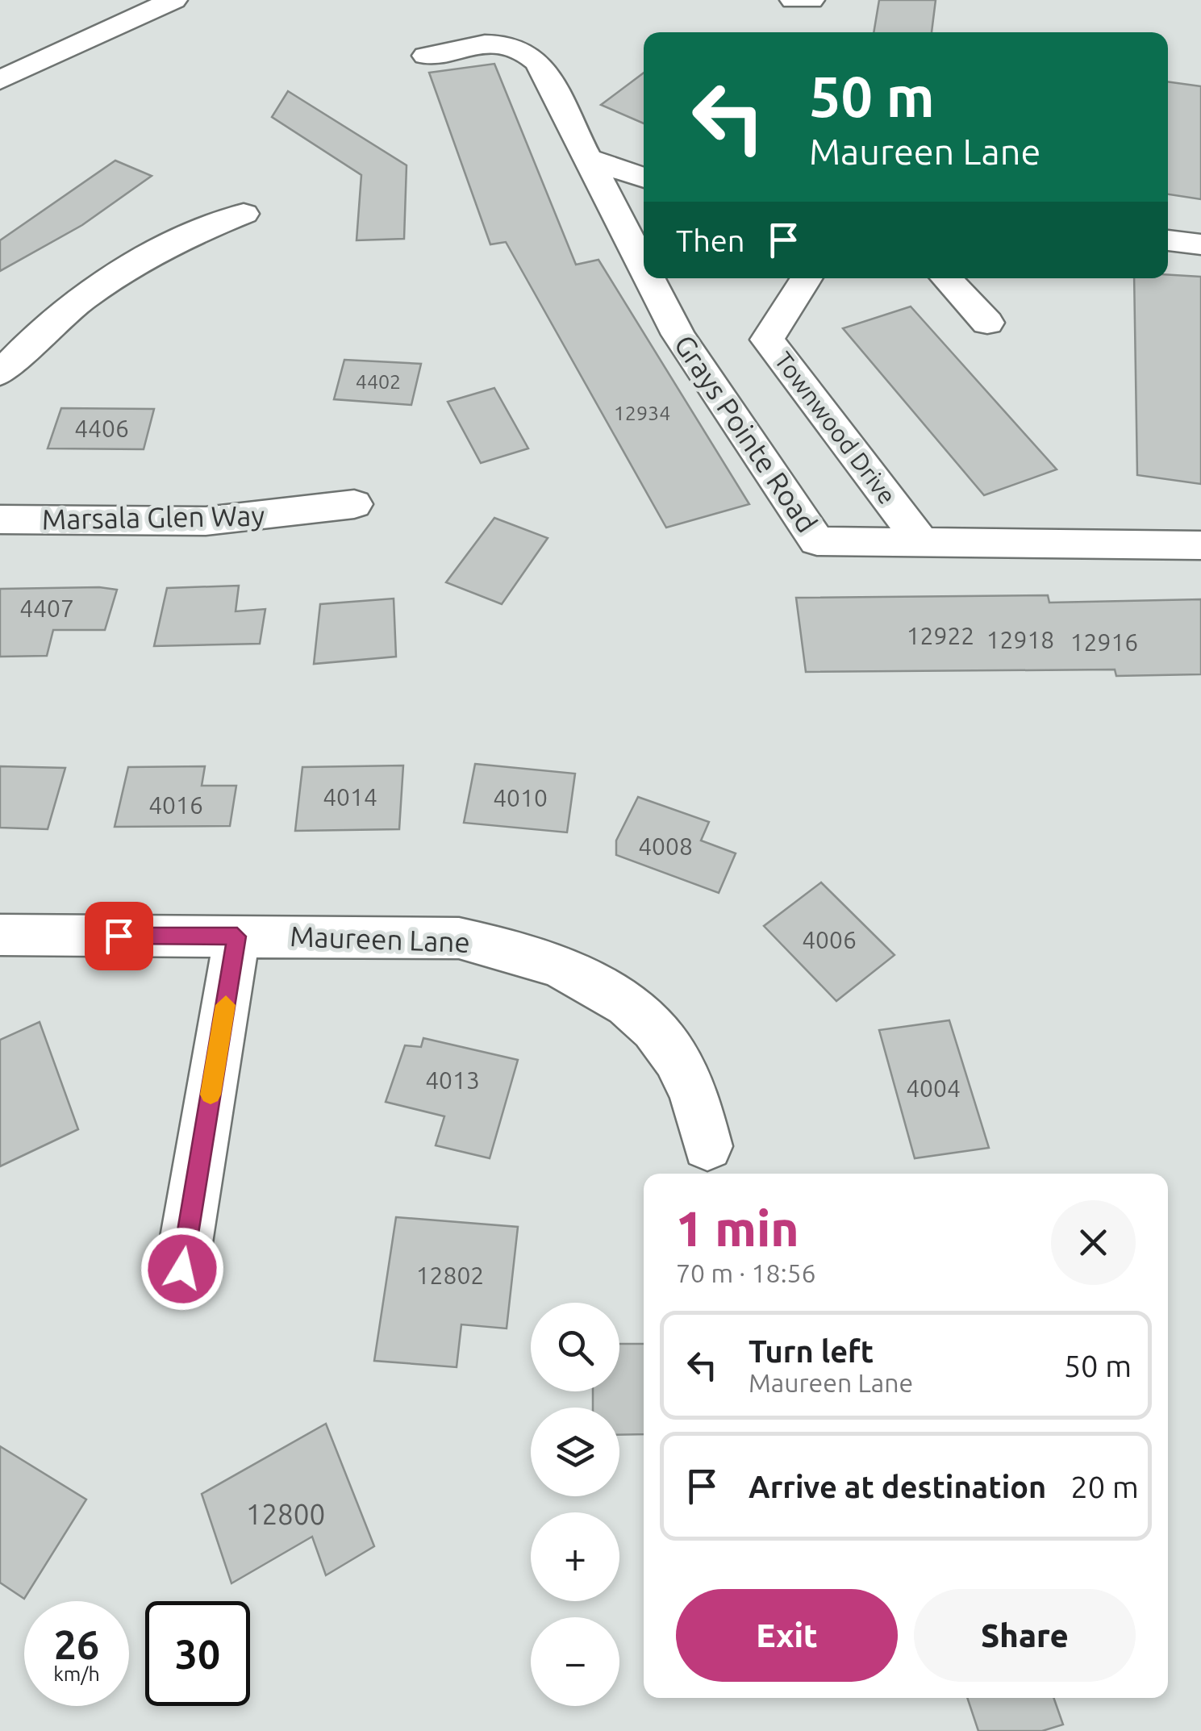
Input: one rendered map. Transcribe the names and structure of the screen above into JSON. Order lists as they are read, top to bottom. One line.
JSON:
{"streets":{"street":["Townwood Drive","Grays Pointe Road","Marsala Glen Way","Maureen Lane"]},"crossings":[["Townwood Drive","Grays Pointe Road"]],"house_numbers":["4402","12934","4406","4407","12922","12918","12916","4014","4010","4016","4008","4006","4013","4004","12802","12800"],"page":{"turn":["50 m","Maureen Lane"],"then":"Then","heading":["1 min","70 m · 18:56"],"map_buttons":["+","−"],"list":[{"name":"Turn left","note":"Maureen Lane","value":"50 m"},{"name":"Arrive at destination","value":"20 m"}],"buttons":["Exit","Share"],"speed":"26 km/h","limit":"30"}}
